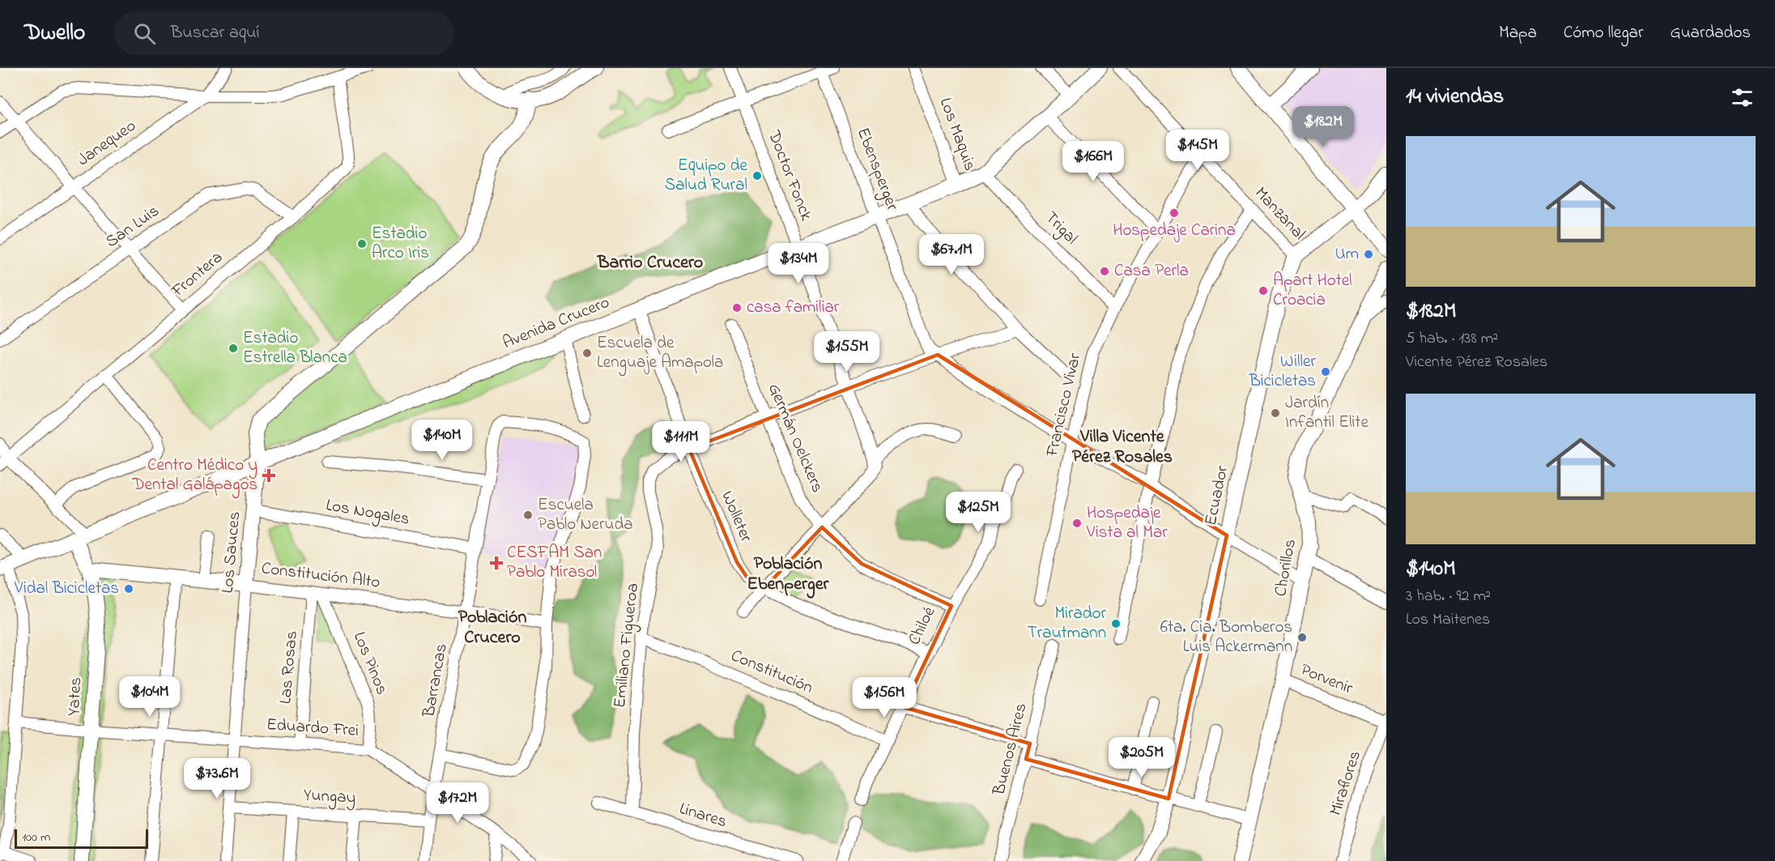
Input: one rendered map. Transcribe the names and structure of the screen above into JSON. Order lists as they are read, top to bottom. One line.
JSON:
{"streets":{"main road":["Avenida Crucero","Ecuador","Los Sauces","Chorillos","Constitución Alto","Yates"],"street":["Los Maquis","Janequeo","Ebensperger","Doctor Fonck","Manzanal","San Luis","Trigal","Frontera","Francisco Vivar","Germán Oelckers","Los Nogales","Wolleter","Chiloé","Emiliano Figueroa","Los Pinos","Las Rosas","Constitución","Porvenir","Barrancas","Eduardo Frei","Buenos Aires","Miraflores","Yungay","Linares"]},"crossings":[["Los Maquis","Avenida Crucero"],["Ebensperger","Avenida Crucero"],["Ebensperger","Francisco Vivar"],["Ebensperger","Ecuador"],["Ebensperger","Chorillos"],["Ebensperger","Emiliano Figueroa"],["Doctor Fonck","Avenida Crucero"],["Doctor Fonck","Emiliano Figueroa"],["Manzanal","Francisco Vivar"],["Manzanal","Ecuador"],["San Luis","Frontera"],["Trigal","Avenida Crucero"],["Trigal","Francisco Vivar"],["Avenida Crucero","Wolleter"],["Avenida Crucero","Los Sauces"],["Avenida Crucero","Yates"],["Germán Oelckers","Chiloé"],["Germán Oelckers","Emiliano Figueroa"],["Los Nogales","Los Sauces"],["Los Nogales","Barrancas"],["Wolleter","Chiloé"],["Wolleter","Emiliano Figueroa"],["Los Sauces","Constitución Alto"],["Los Sauces","Eduardo Frei"],["Los Sauces","Yungay"],["Chorillos","Porvenir"],["Constitución Alto","Los Pinos"],["Constitución Alto","Las Rosas"],["Constitución Alto","Barrancas"],["Constitución Alto","Yates"],["Chiloé","Constitución"],["Emiliano Figueroa","Constitución"],["Emiliano Figueroa","Linares"],["Los Pinos","Las Rosas"],["Los Pinos","Eduardo Frei"],["Las Rosas","Eduardo Frei"],["Porvenir","Miraflores"],["Barrancas","Eduardo Frei"],["Barrancas","Yungay"],["Yates","Eduardo Frei"]],"districts":["Barrio Crucero","Villa Vicente Pérez Rosales","Población Ebenperger","Población Crucero"],"places":{"other":["Equipo de Salud Rural","Hospedaje Carina","Estadio Arco Iris","Um","Casa Perla","Apart Hotel Croacia","casa familiar","Estadio Estrella Blanca","Escuela de Lenguaje Amapola","Willer Bicicletas","Jardín Infantil Elite","Escuela Pablo Neruda","Hospedaje Vista al Mar","Vidal Bicicletas","Mirador Trautmann","6ta. Cia. Bomberos Luis Ackermann"],"health":["Centro Médico y Dental Galápagos","CESFAM San Pablo Mirasol"]},"scale_bar":"100 m","page":{"header":"Dwello","search":"Buscar aquí","nav":["Mapa","Cómo llegar","Guardados"],"heading":"14 viviendas","price":["$182M","$145M","$166M","$67.1M","$134M","$155M","$140M","$111M","$125M","$104M","$156M","$205M","$73.6M","$172M"],"list":[{"name":"$182M","note":"5 hab. · 138 m² · Vicente Pérez Rosales"},{"name":"$140M","note":"3 hab. · 92 m² · Los Maitenes"}],"scale":"100 m"}}
